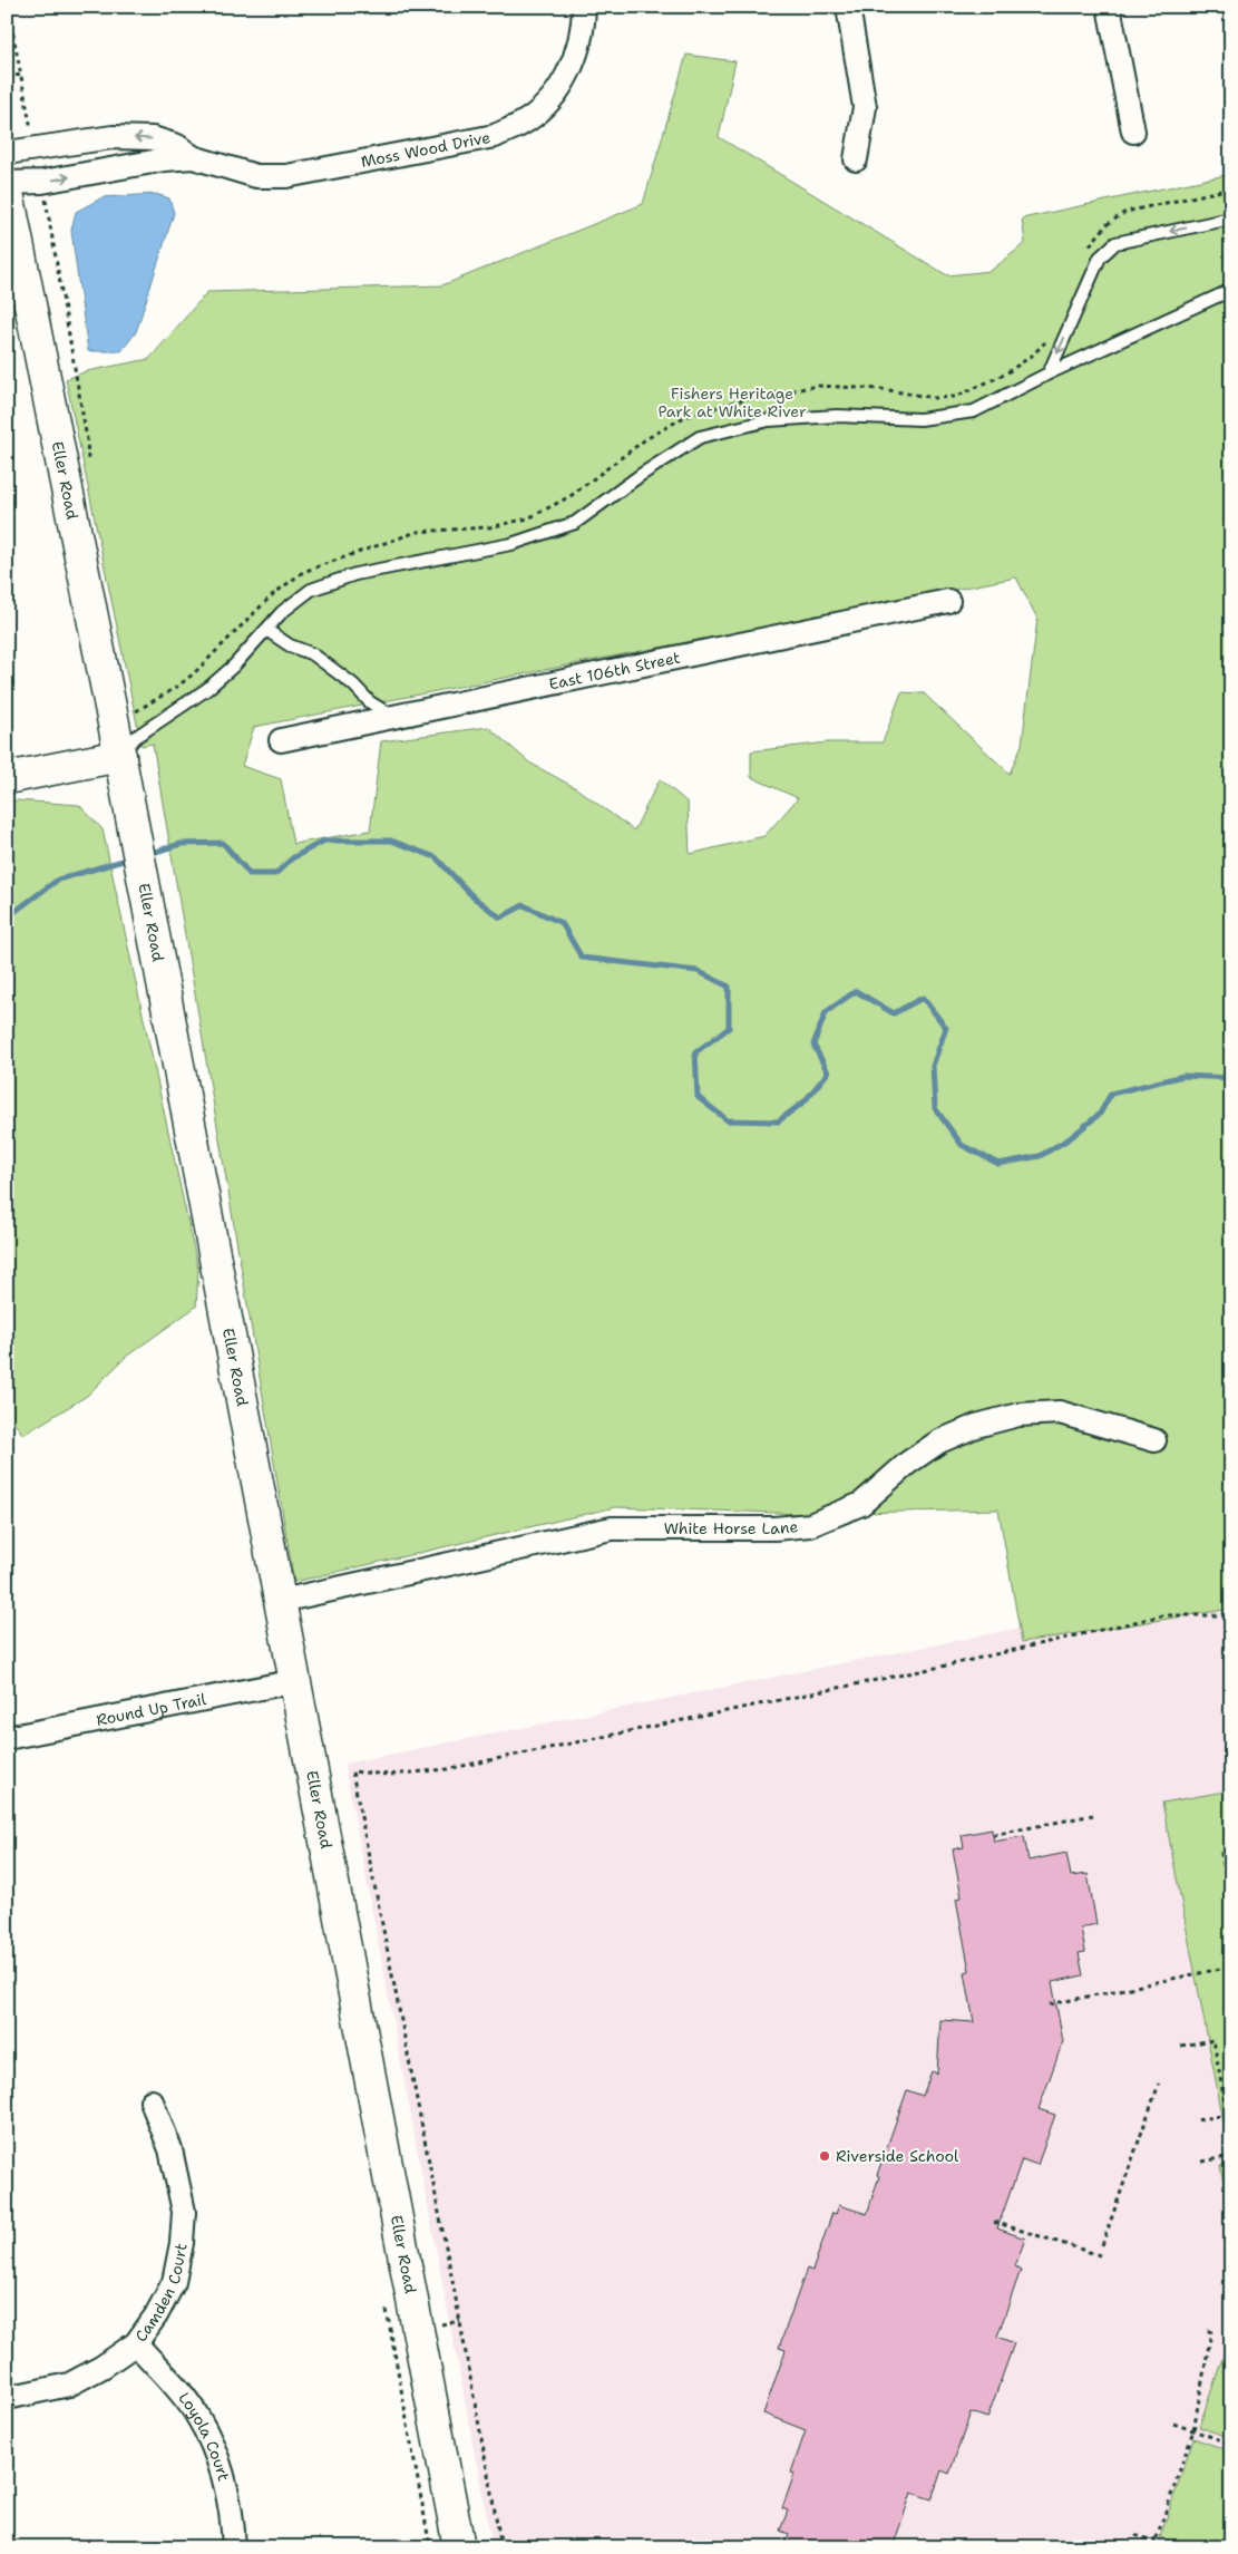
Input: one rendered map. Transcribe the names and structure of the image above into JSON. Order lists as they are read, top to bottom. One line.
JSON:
{"streets":{"street":["Moss Wood Drive","Eller Road","East 106th Street","White Horse Lane","Round Up Trail","Camden Court","Loyola Court"]},"crossings":[["Eller Road","White Horse Lane"],["Eller Road","Round Up Trail"],["Camden Court","Loyola Court"]],"parks":["Fishers Heritage Park at White River"],"places":["Riverside School"]}
